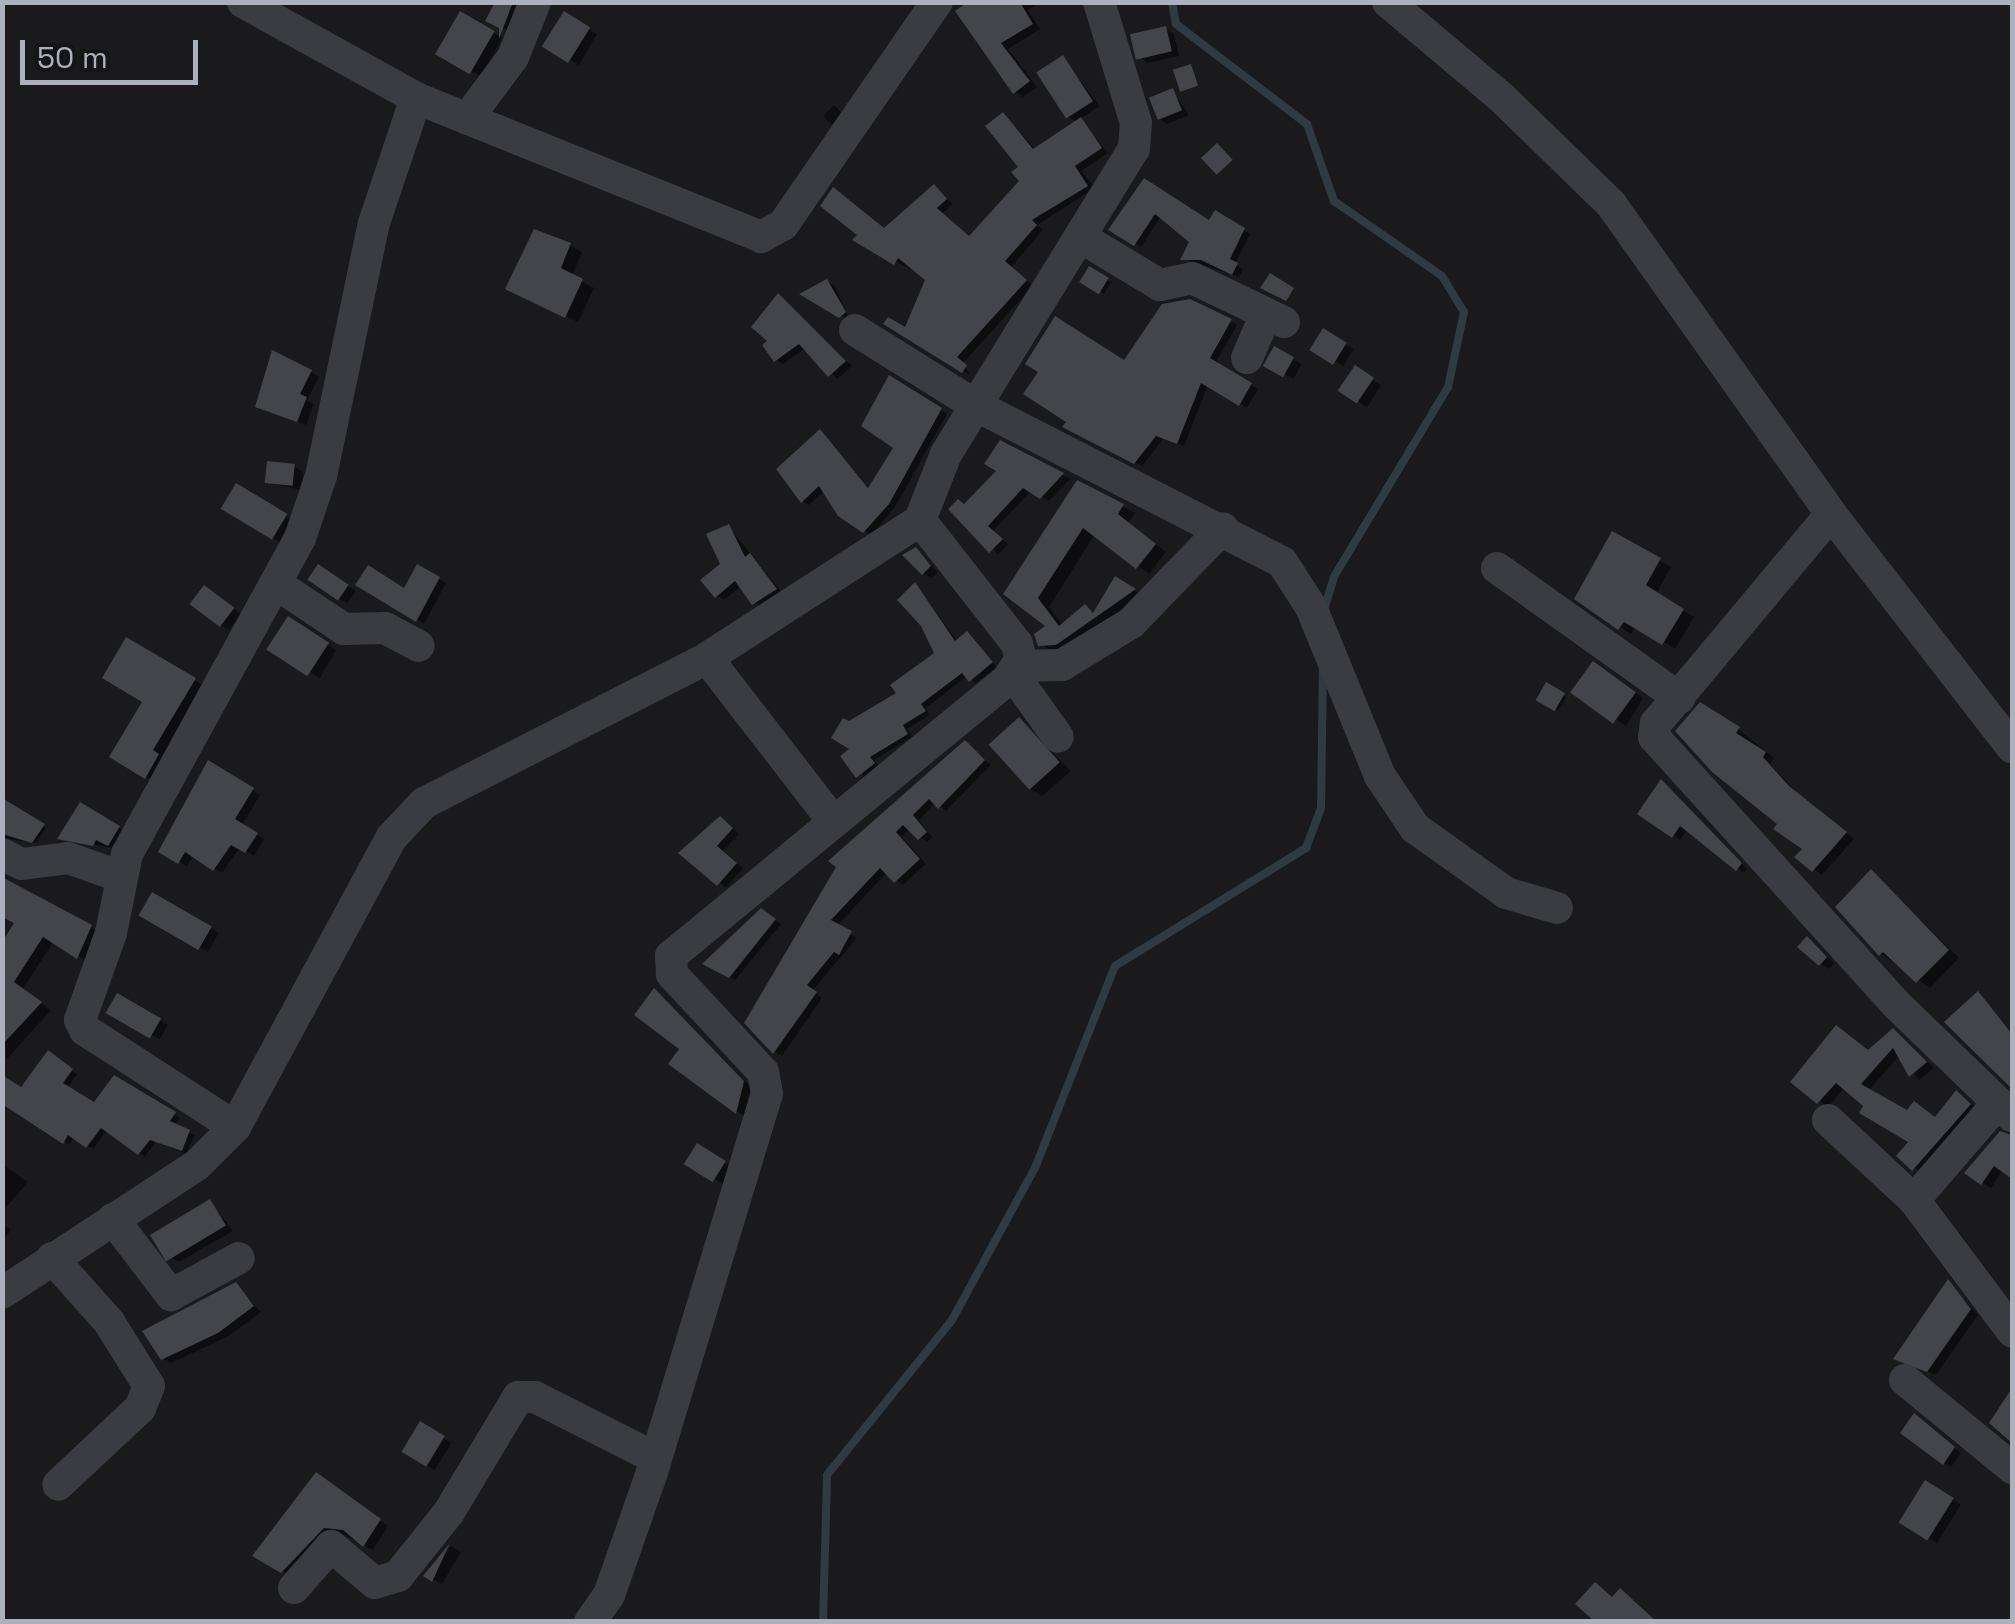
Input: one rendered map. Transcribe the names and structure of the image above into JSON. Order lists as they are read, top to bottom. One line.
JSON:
{"scale_bar":"50 m"}
